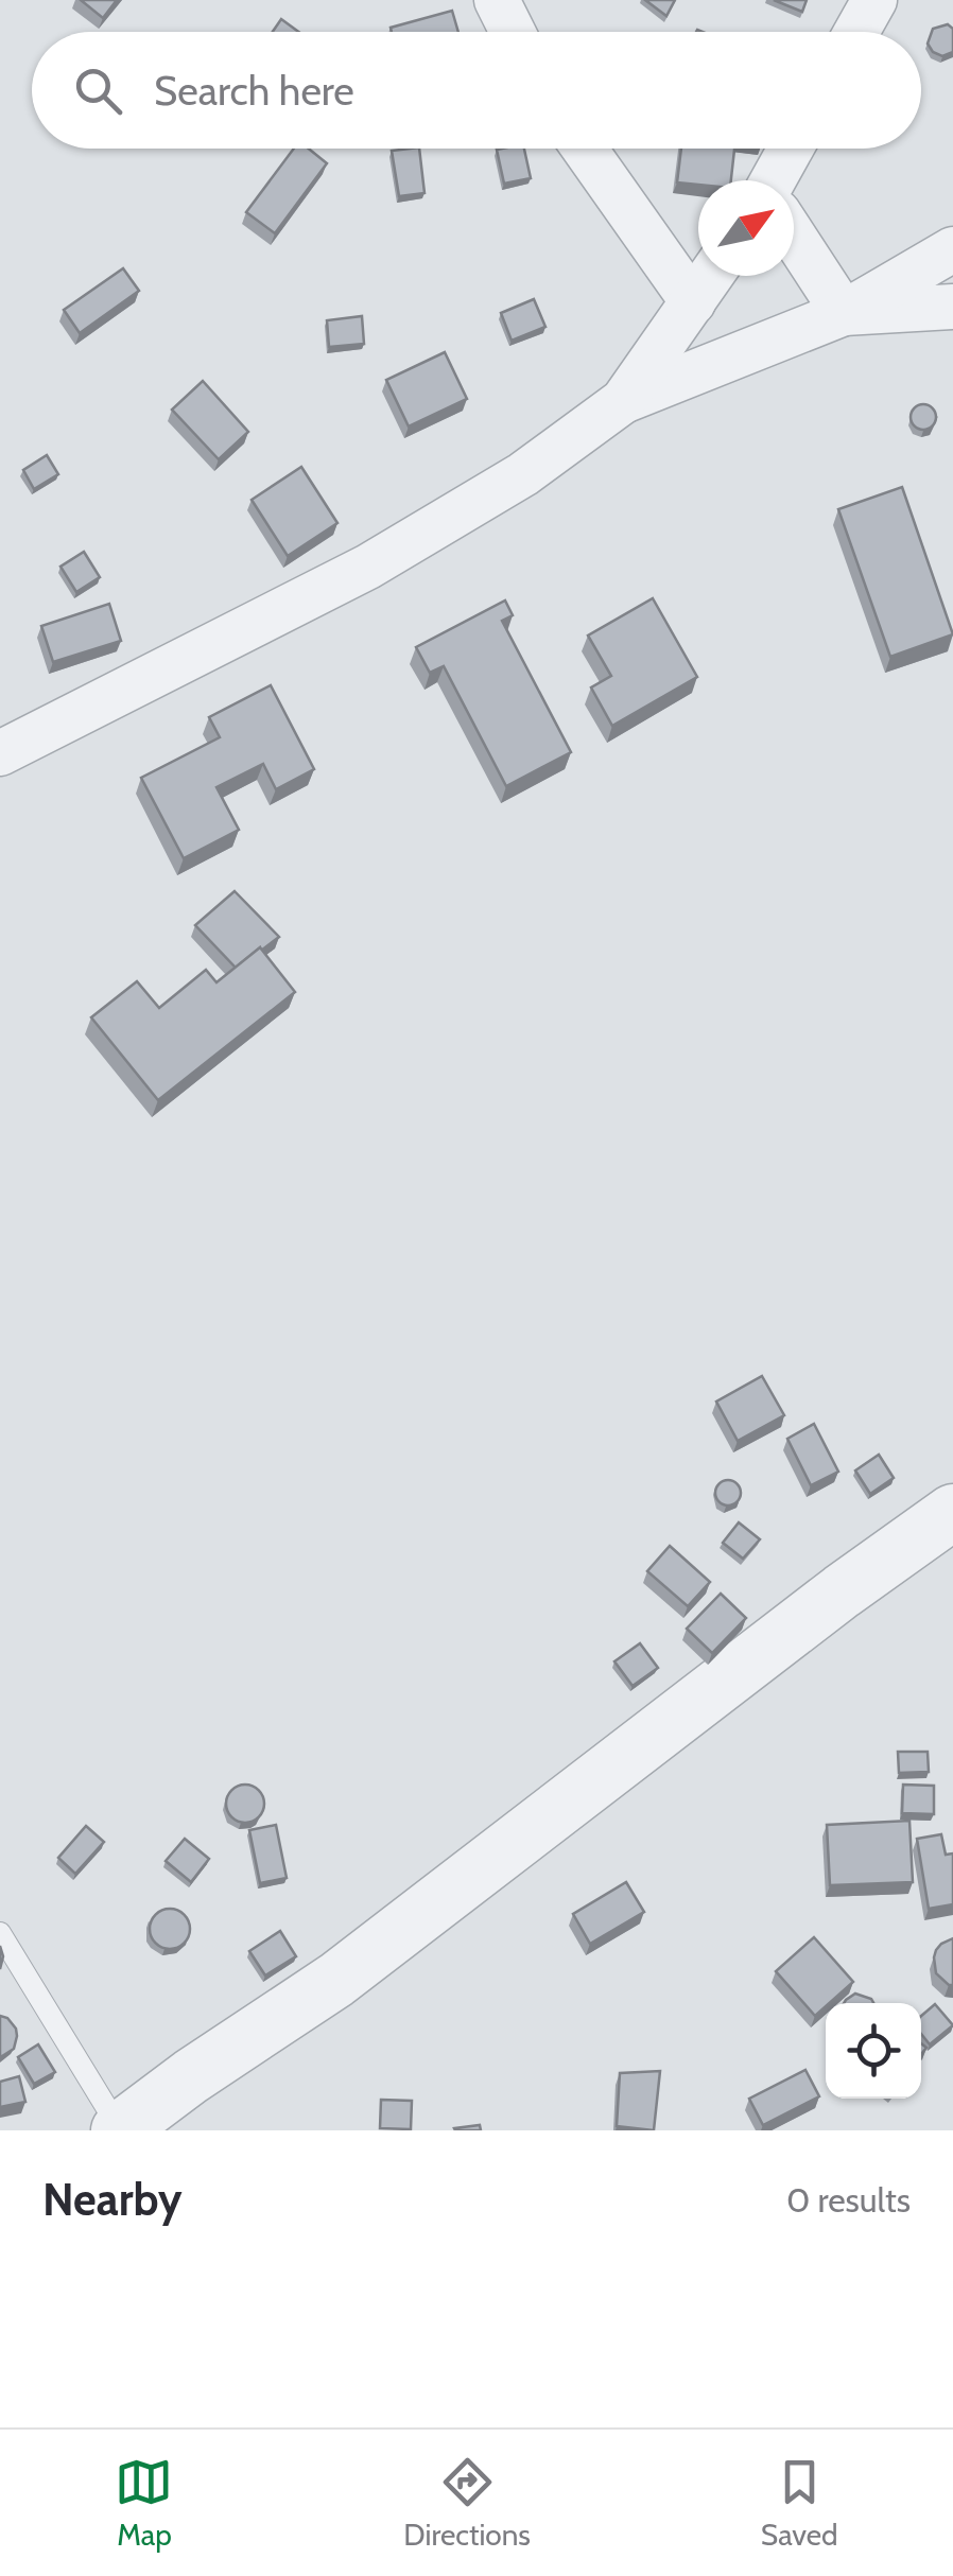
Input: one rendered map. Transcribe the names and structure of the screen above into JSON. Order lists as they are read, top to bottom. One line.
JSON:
{"north":"top right","page":{"search":"Search here","heading":["Nearby","0 results"],"nav":["Map","Directions","Saved"]}}
